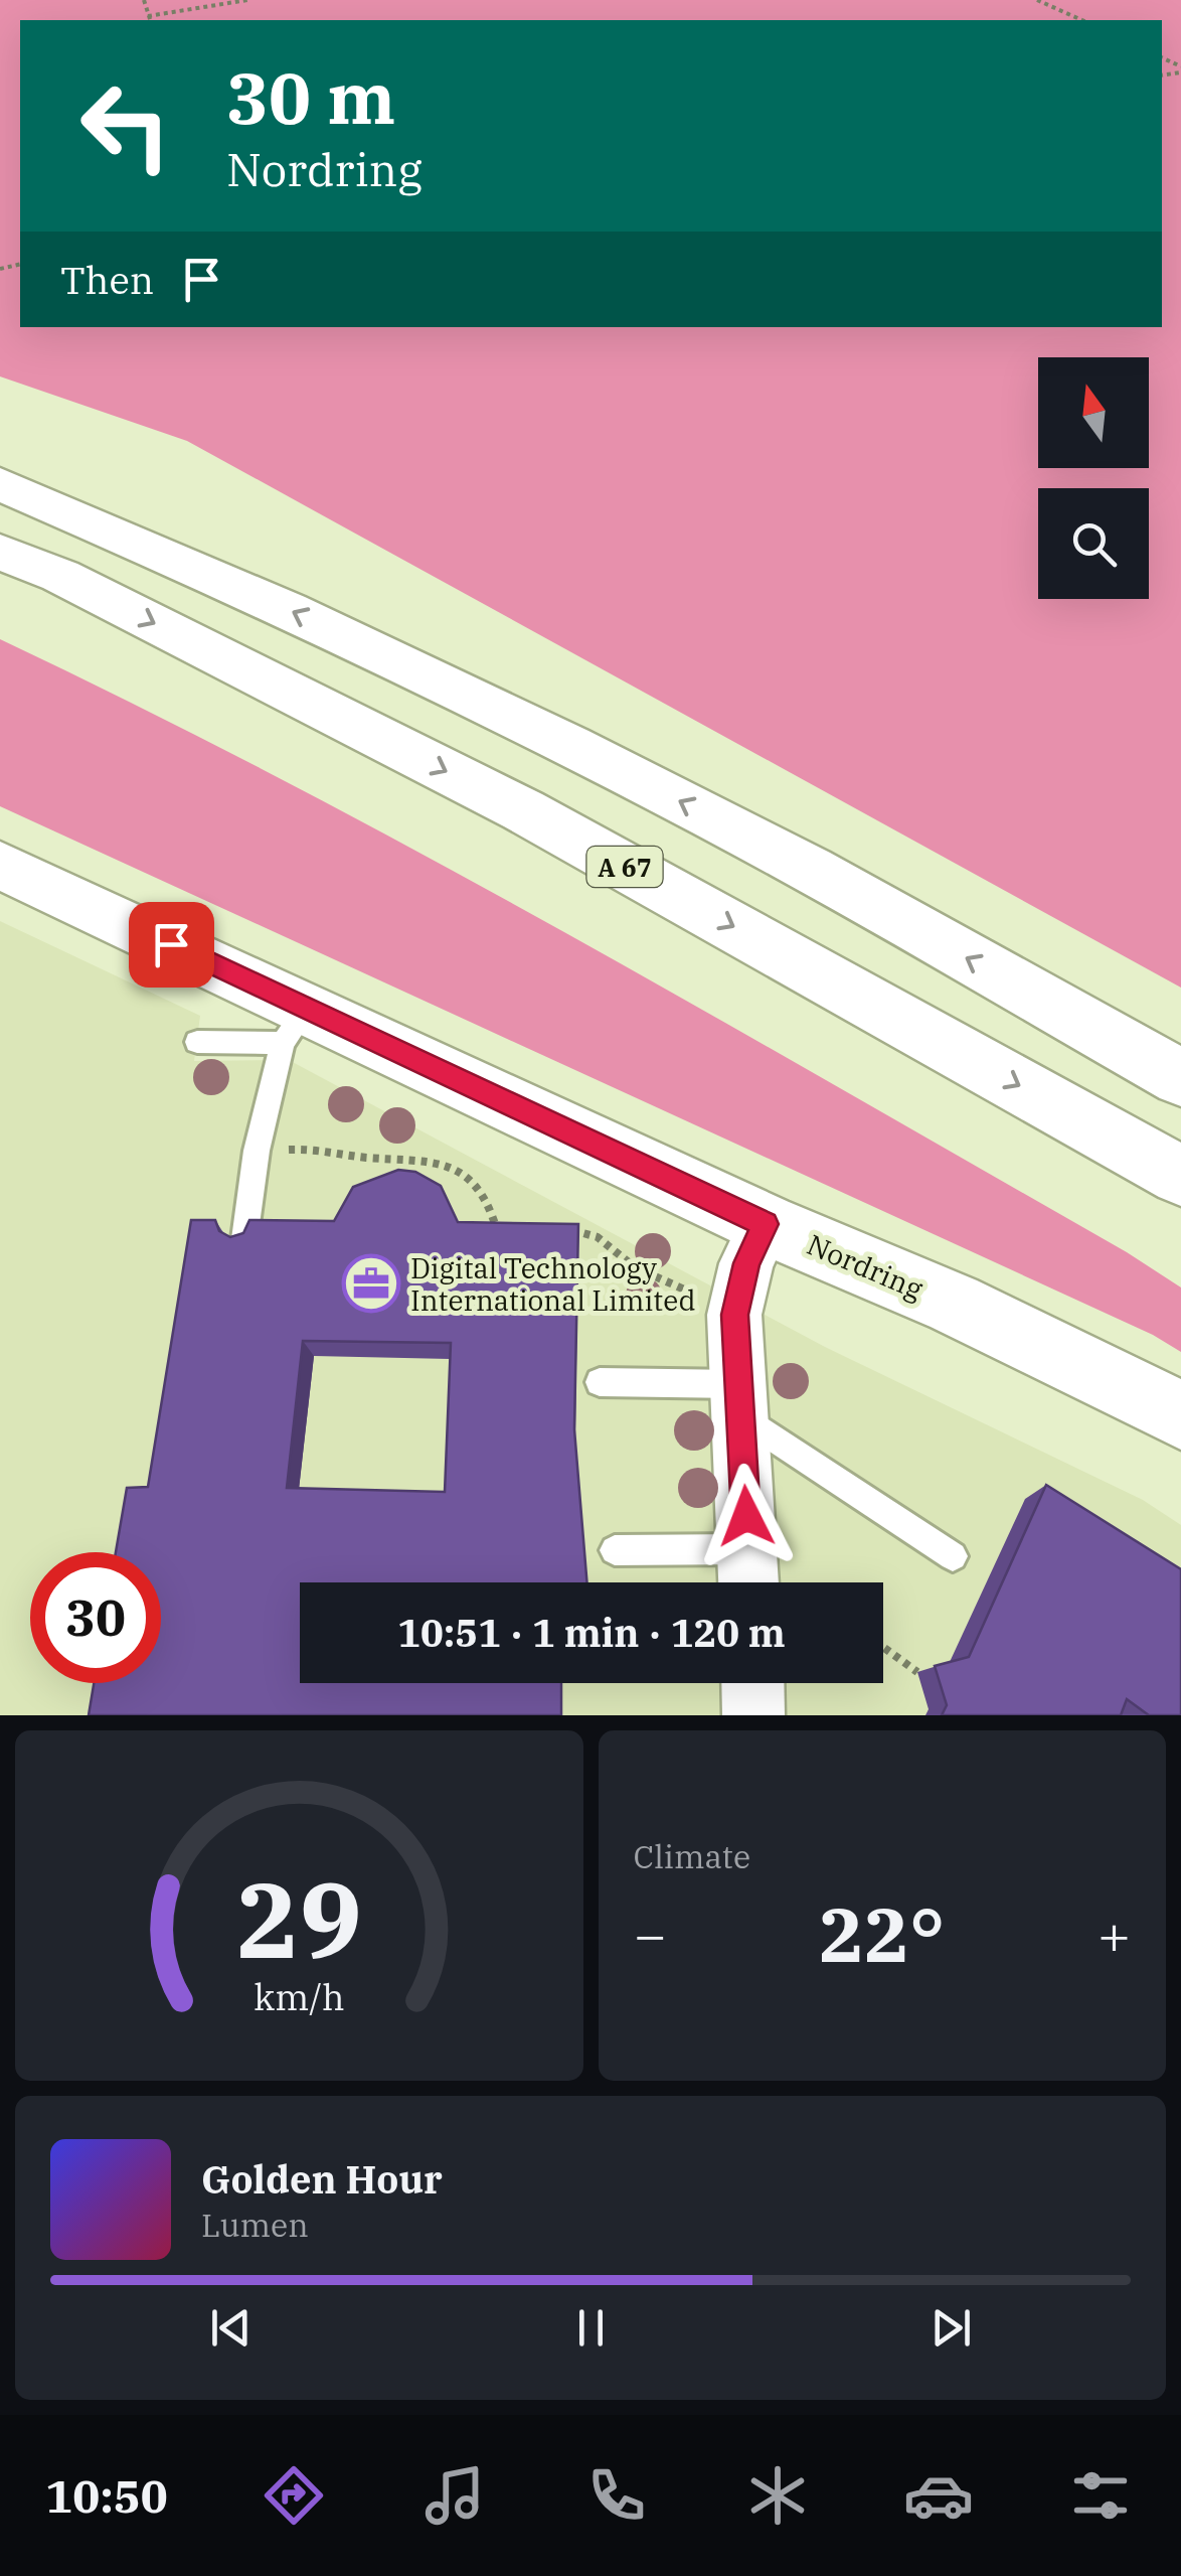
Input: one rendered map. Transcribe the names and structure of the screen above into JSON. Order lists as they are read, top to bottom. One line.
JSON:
{"streets":{"main road":["A 67","Nordring"]},"places":{"office":["Digital Technology International Limited"]},"north":"top","page":{"turn":["30 m","Nordring"],"then":"Then","limit":"30","trip":"10:51 · 1 min · 120 m","tile":"Climate","heat":["−","22°","+"],"song":["Golden Hour","Lumen"],"tabs":"10:50","gauge":["29","km/h"]}}
